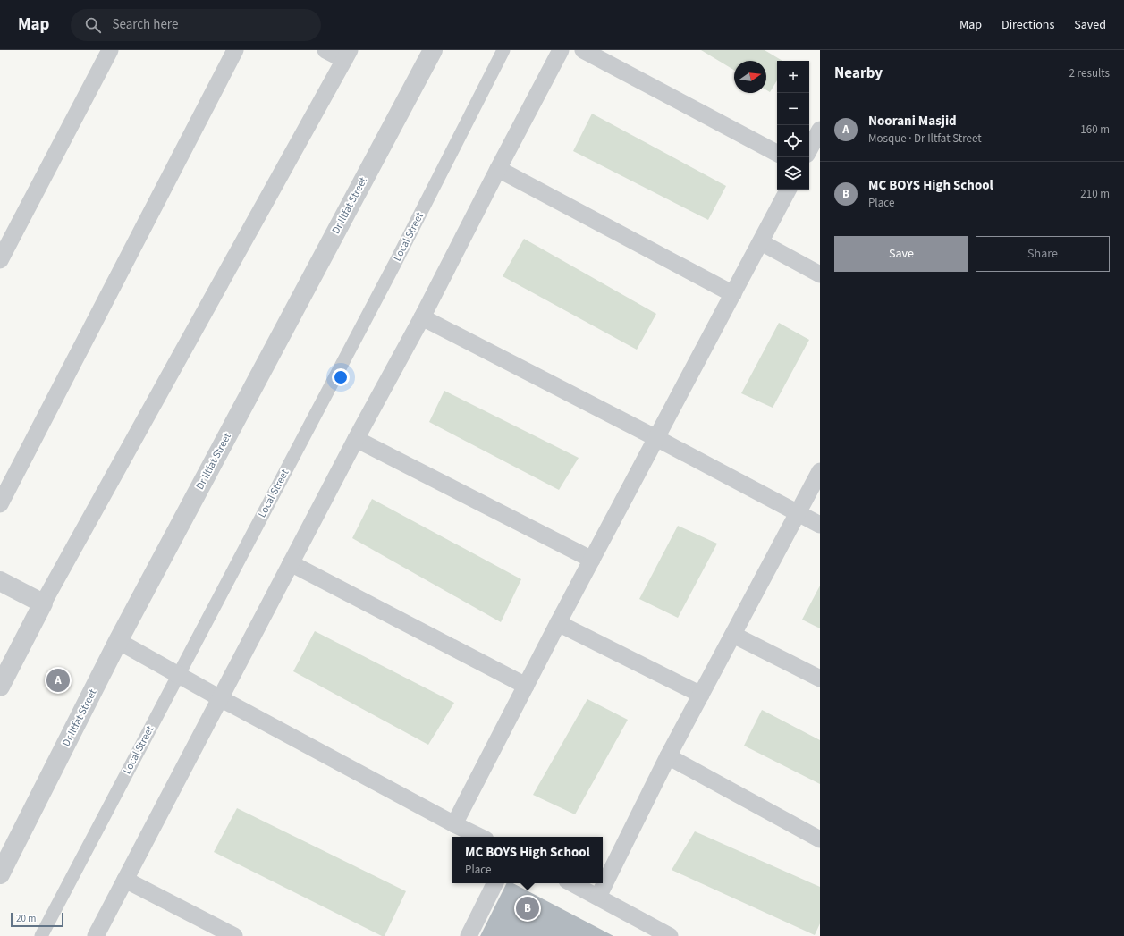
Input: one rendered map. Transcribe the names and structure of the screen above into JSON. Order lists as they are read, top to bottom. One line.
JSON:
{"streets":{"street":["Dr Iltfat Street","Local Street"]},"scale_bar":"20 m","north":"right","page":{"header":"Map","search":"Search here","nav":["Map","Directions","Saved"],"heading":["Nearby","2 results"],"map_buttons":["+","−"],"list":[{"mark":"A","name":"Noorani Masjid","note":"Mosque · Dr Iltfat Street","value":"160 m"},{"mark":"B","name":"MC BOYS High School","note":"Place","value":"210 m"}],"buttons":["Save","Share"],"pins":["A","B"],"popup":["MC BOYS High School","Place"],"scale":"20 m"}}
